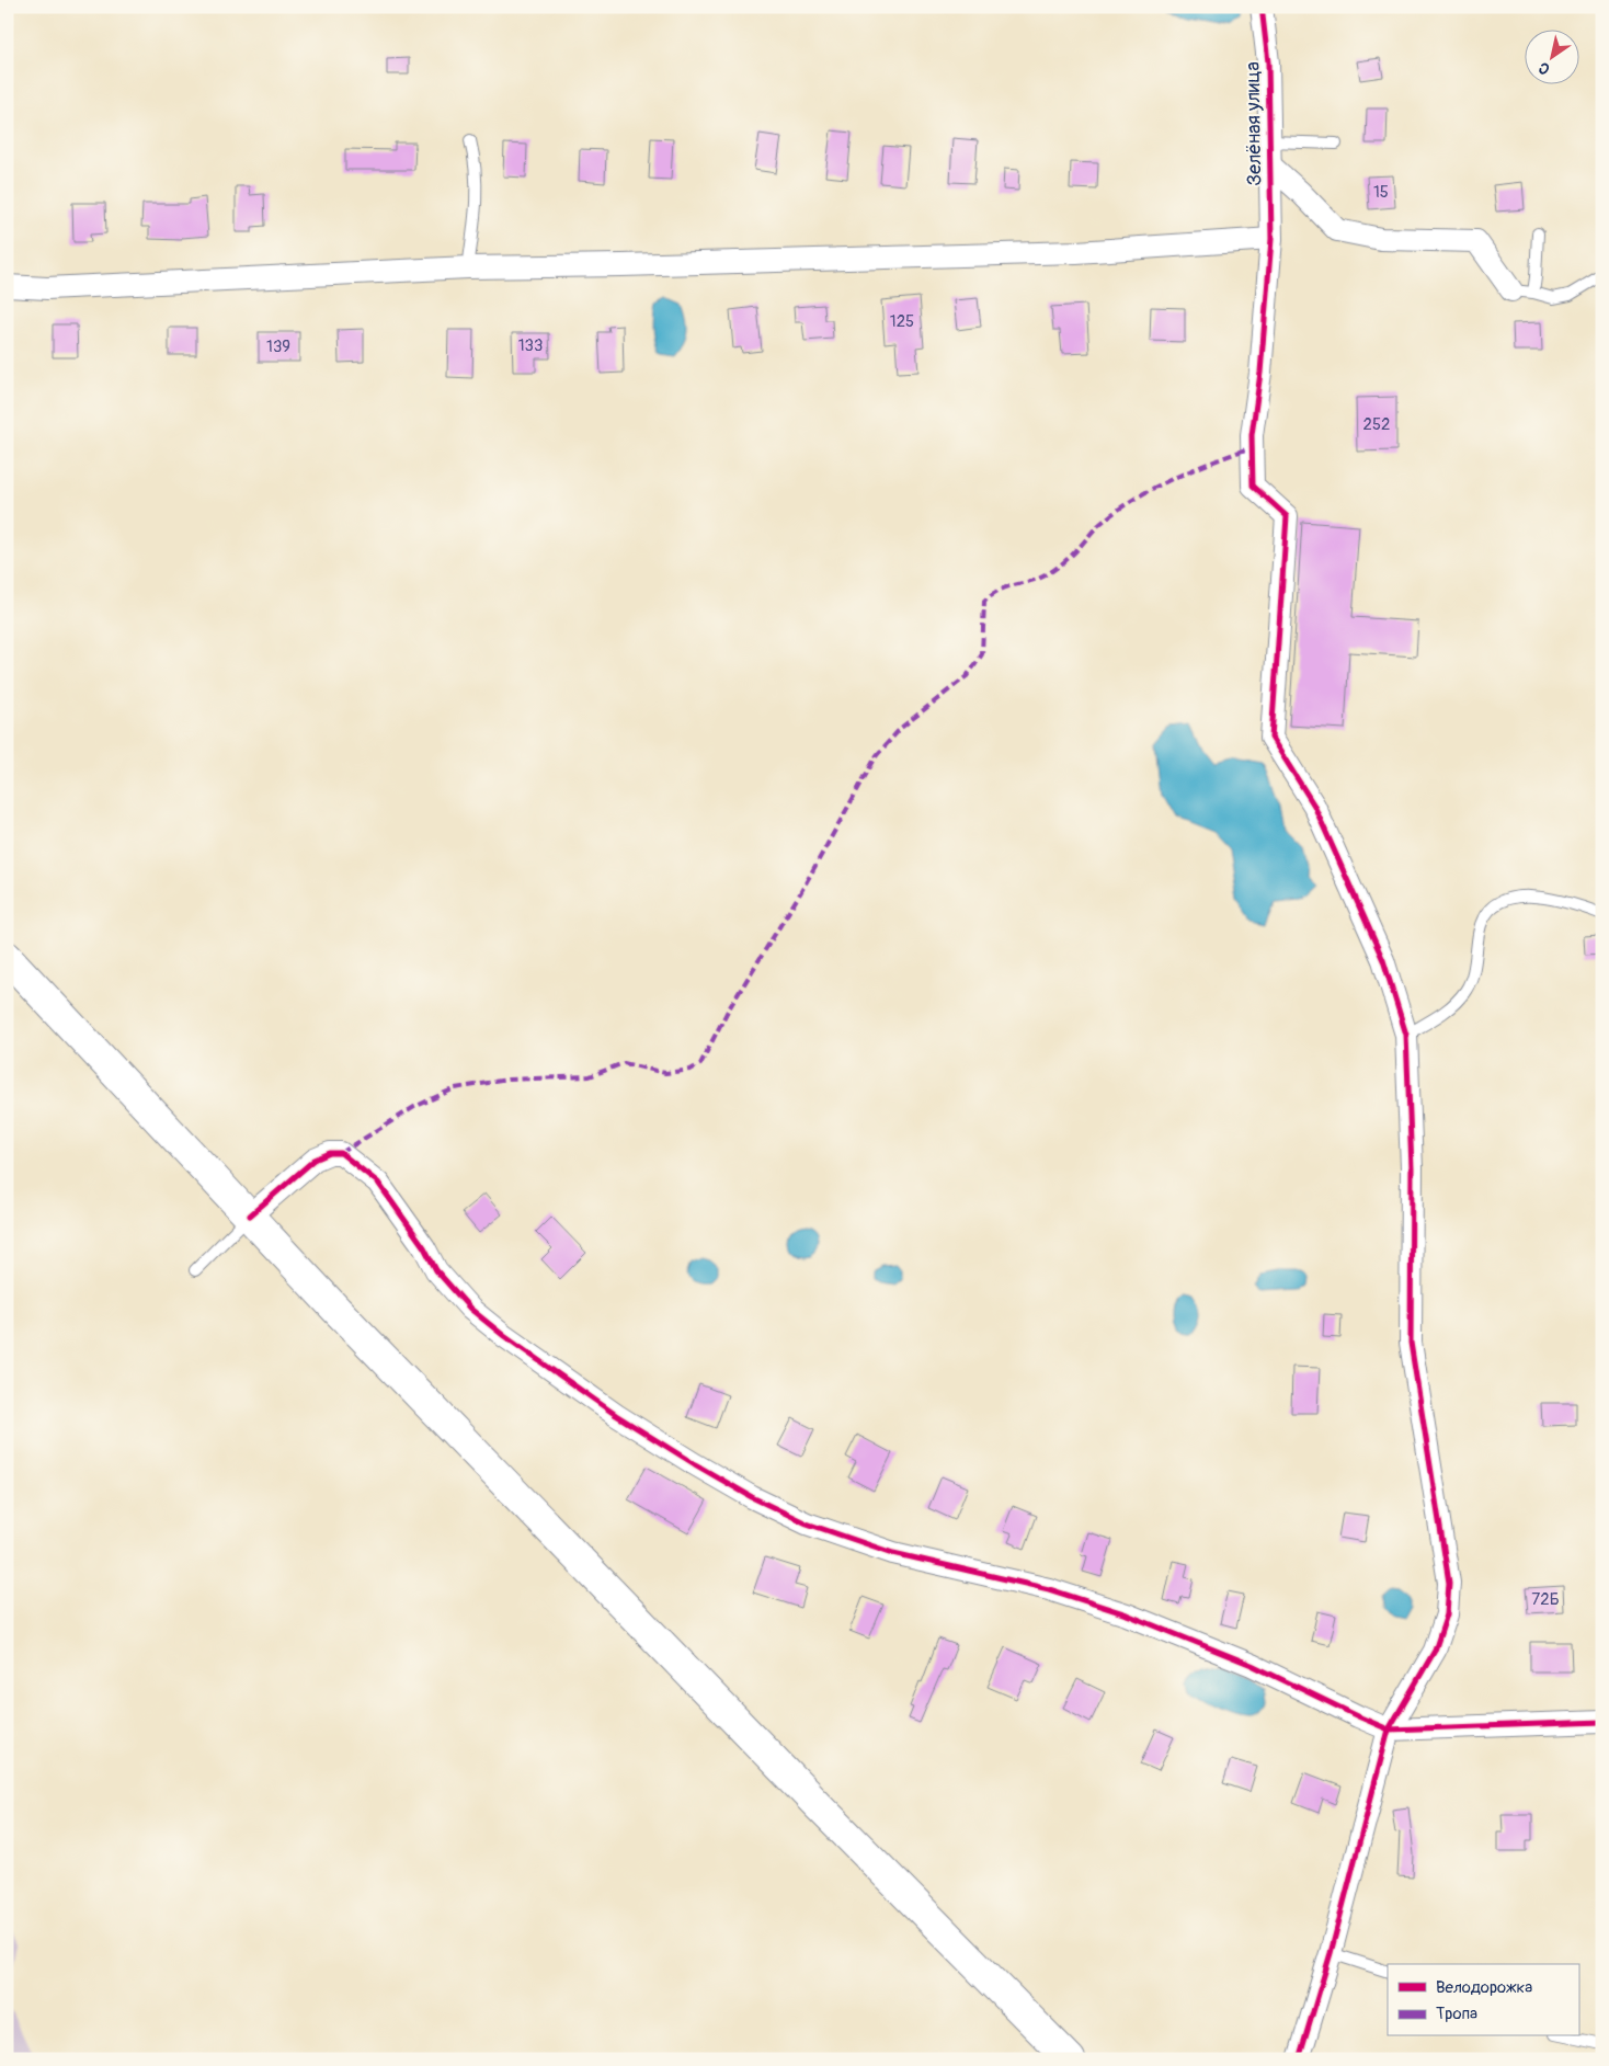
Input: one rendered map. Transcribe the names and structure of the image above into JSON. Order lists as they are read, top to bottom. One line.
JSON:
{"streets":{"street":["Зелёная улица"]},"house_numbers":["15","125","133","139","252","72Б"],"legend":["Велодорожка","Тропа"],"north":"bottom left"}
